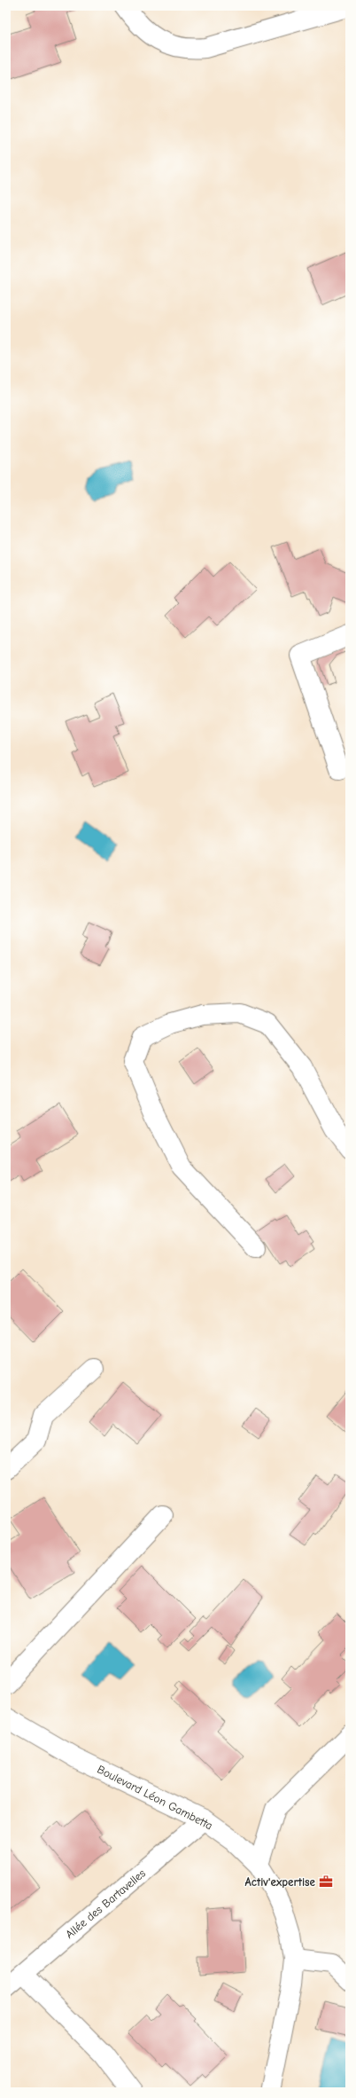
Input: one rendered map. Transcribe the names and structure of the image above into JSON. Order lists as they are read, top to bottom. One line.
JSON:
{"streets":{"street":["Boulevard Léon Gambetta","Allée des Bartavelles"]},"crossings":[["Boulevard Léon Gambetta","Allée des Bartavelles"]],"places":{"office":["Activ'expertise"]}}
